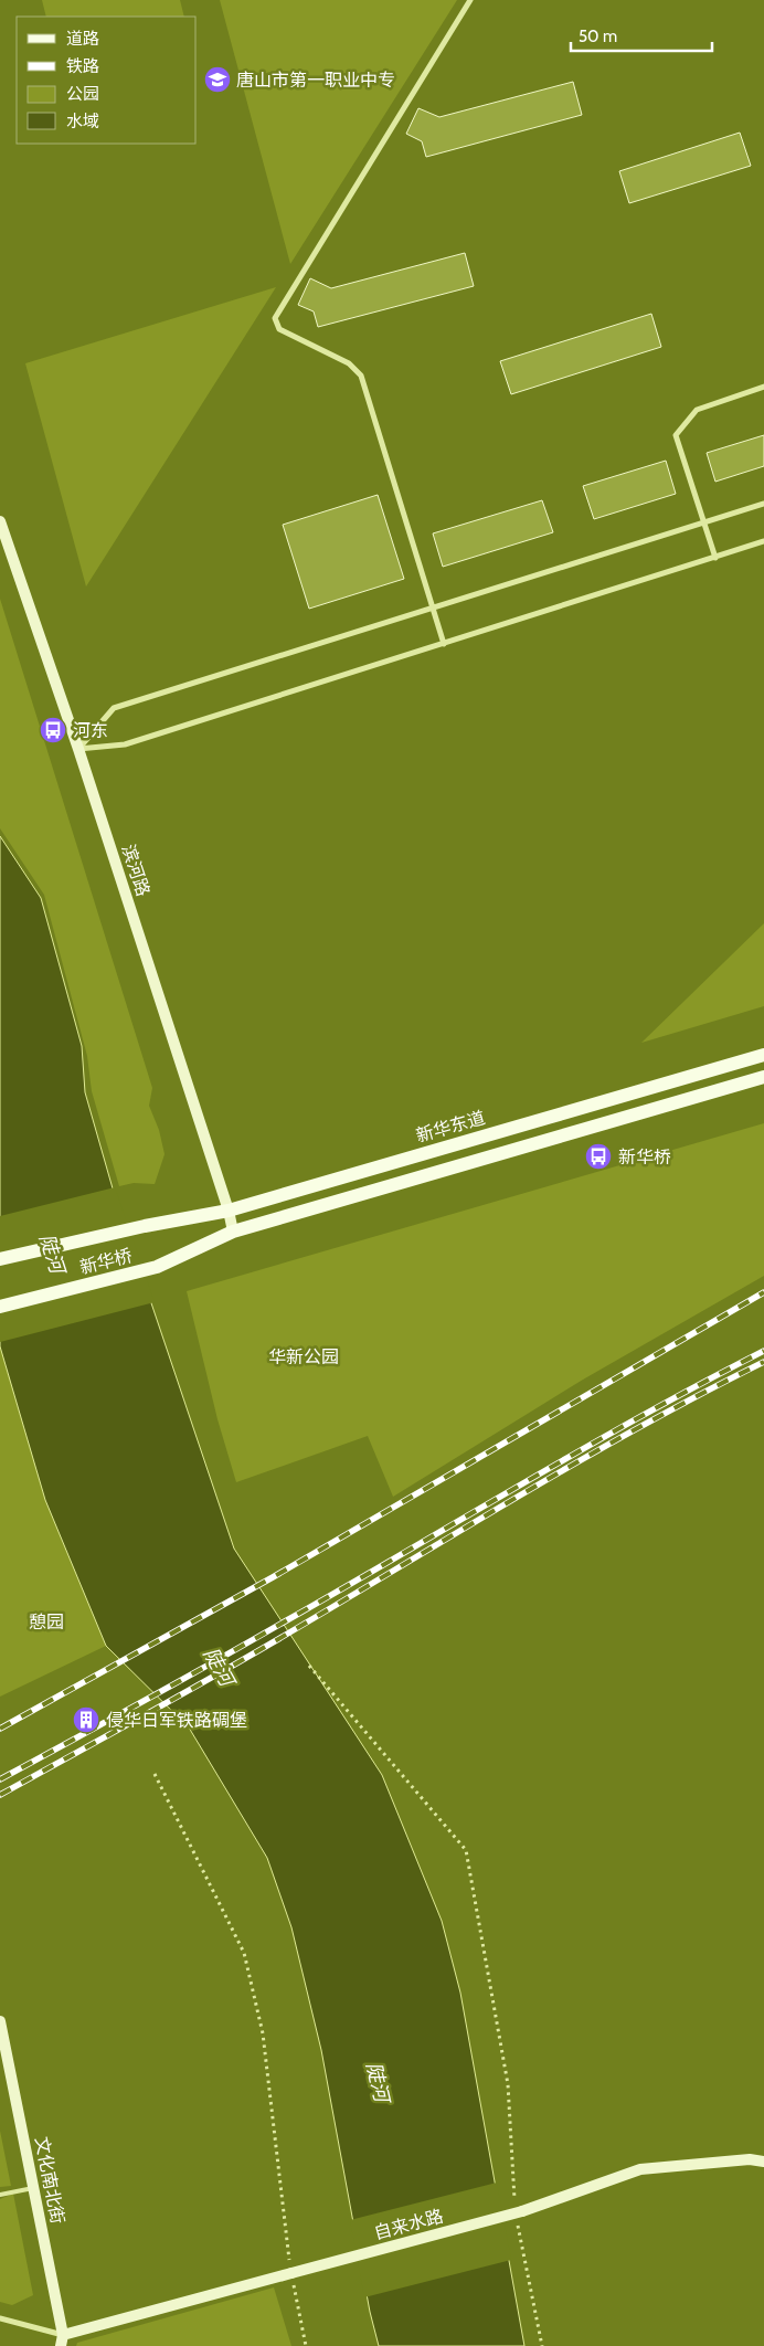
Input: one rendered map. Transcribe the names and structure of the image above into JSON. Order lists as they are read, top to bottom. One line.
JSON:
{"streets":{"main road":["新华东道","新华桥"],"street":["滨河路","文化南北街","自来水路"]},"crossings":[["滨河路","新华东道"],["滨河路","新华桥"],["新华东道","新华桥"],["文化南北街","自来水路"]],"water":["陡河"],"parks":["华新公园","憩园"],"places":{"school or university":["唐山市第一职业中专"],"bus stop":["河东","新华桥"],"building":["侵华日军铁路碉堡"]},"legend":["道路","铁路","公园","水域"],"scale_bar":"50 m"}
